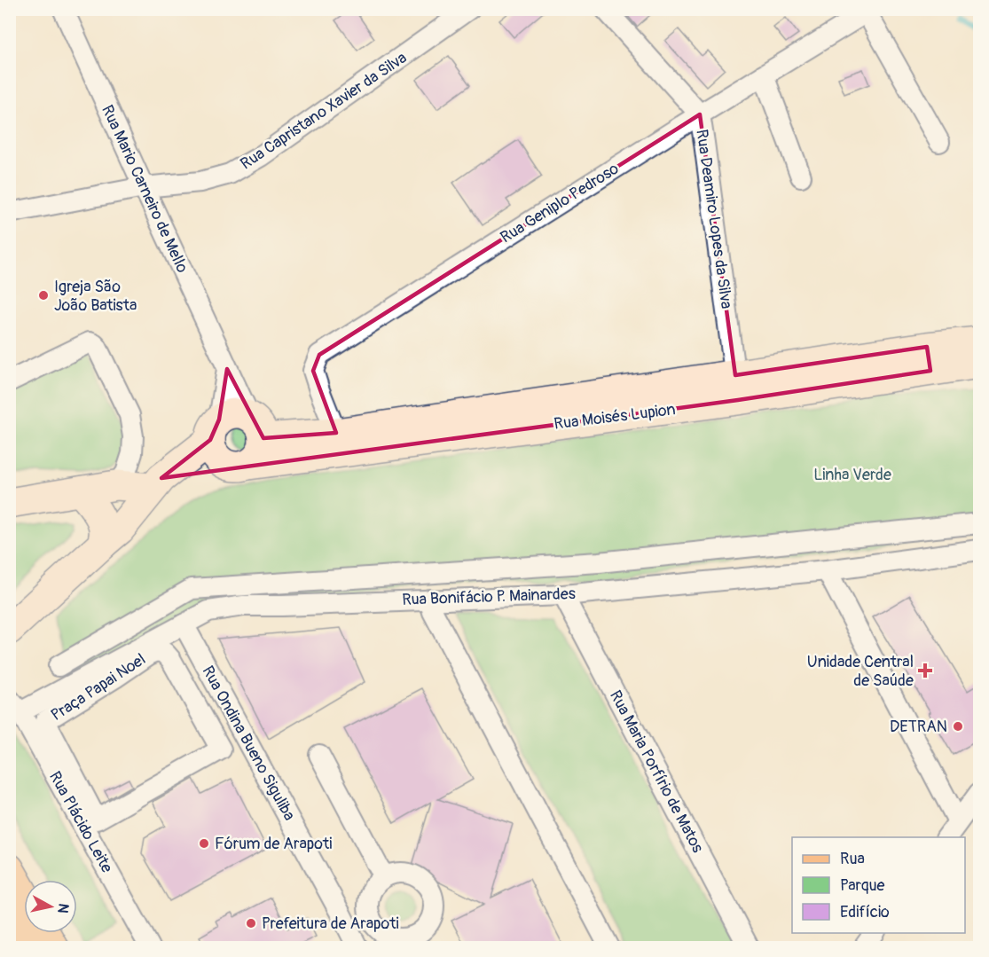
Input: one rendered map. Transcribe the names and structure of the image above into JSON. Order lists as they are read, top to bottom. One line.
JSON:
{"streets":{"street":["Rua Capristano Xavier da Silva","Rua Mario Carneiro de Mello","Rua Geniplo Pedroso","Rua Deamiro Lopes da Silva","Rua Moisés Lupion","Rua Bonifácio P. Mainardes","Praça Papai Noel","Rua Ondina Bueno Siguliba","Rua Maria Porfírio de Matos","Rua Plácido Leite"]},"crossings":[["Rua Capristano Xavier da Silva","Rua Mario Carneiro de Mello"],["Rua Mario Carneiro de Mello","Rua Moisés Lupion"],["Rua Geniplo Pedroso","Rua Deamiro Lopes da Silva"],["Rua Geniplo Pedroso","Rua Moisés Lupion"],["Rua Deamiro Lopes da Silva","Rua Moisés Lupion"],["Rua Bonifácio P. Mainardes","Rua Ondina Bueno Siguliba"],["Rua Bonifácio P. Mainardes","Rua Maria Porfírio de Matos"],["Rua Bonifácio P. Mainardes","Rua Plácido Leite"]],"parks":["Linha Verde"],"places":{"other":["Igreja São João Batista","DETRAN","Fórum de Arapoti","Prefeitura de Arapoti"],"health":["Unidade Central de Saúde"]},"legend":["Rua","Parque","Edifício"],"north":"right"}
